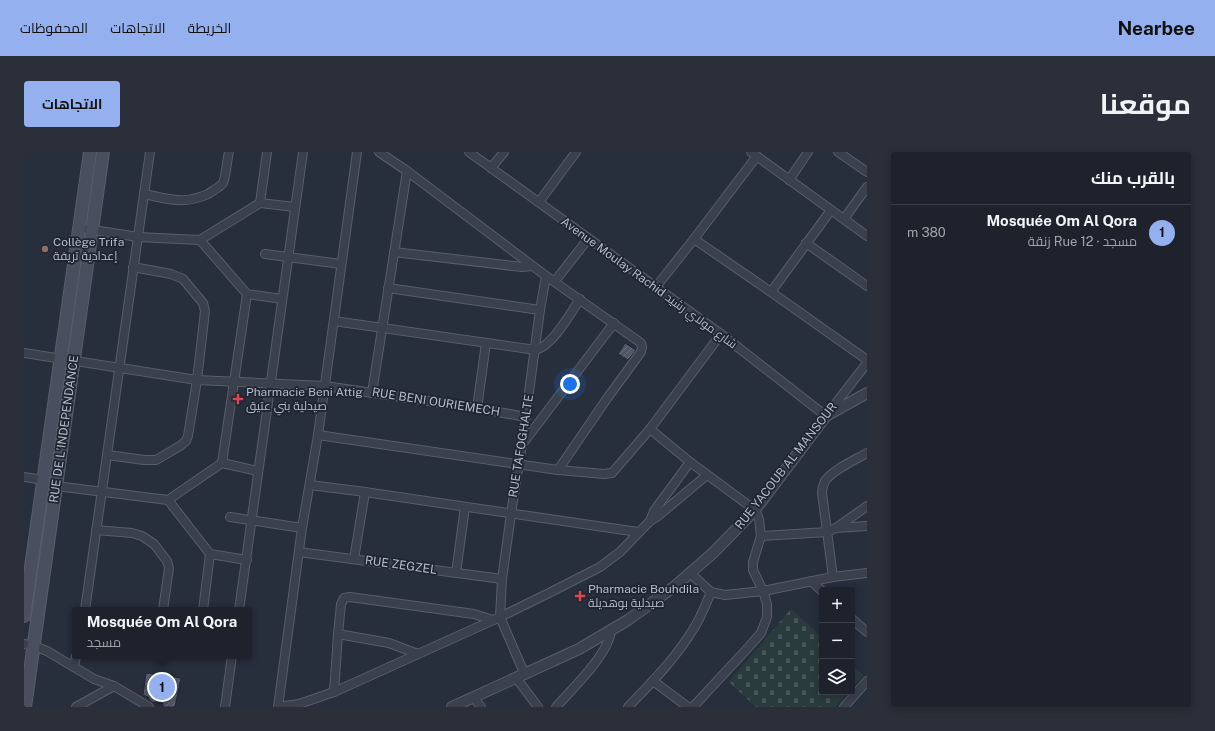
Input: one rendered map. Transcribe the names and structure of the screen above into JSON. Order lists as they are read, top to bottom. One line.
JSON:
{"streets":{"main road":["RUE DE L'INDEPENDANCE"],"street":["Avenue Moulay Rachid شارع مولاي رشيد","RUE BENI OURIEMECH","RUE TAFOGHALTE","RUE YACOUB AL MANSOUR","RUE ZEGZEL"]},"crossings":[["Avenue Moulay Rachid شارع مولاي رشيد","RUE YACOUB AL MANSOUR"],["RUE BENI OURIEMECH","RUE DE L'INDEPENDANCE"],["RUE BENI OURIEMECH","RUE TAFOGHALTE"],["RUE TAFOGHALTE","RUE ZEGZEL"]],"places":{"other":["Collège Trifa إعدادية تريفة"],"health":["Pharmacie Beni Attig صيدلية بني عتيق","Pharmacie Bouhdila صيدلية بوهديلة"]},"page":{"header":"Nearbee","nav":["الخريطة","الاتجاهات","المحفوظات"],"title":"موقعنا","buttons":"الاتجاهات","heading":"بالقرب منك","list":[{"mark":"1","name":"Mosquée Om Al Qora","note":"مسجد · Rue 12 زنقة","value":"380 m"}],"map_buttons":["+","−"],"popup":["Mosquée Om Al Qora","مسجد"],"pins":"1"}}
